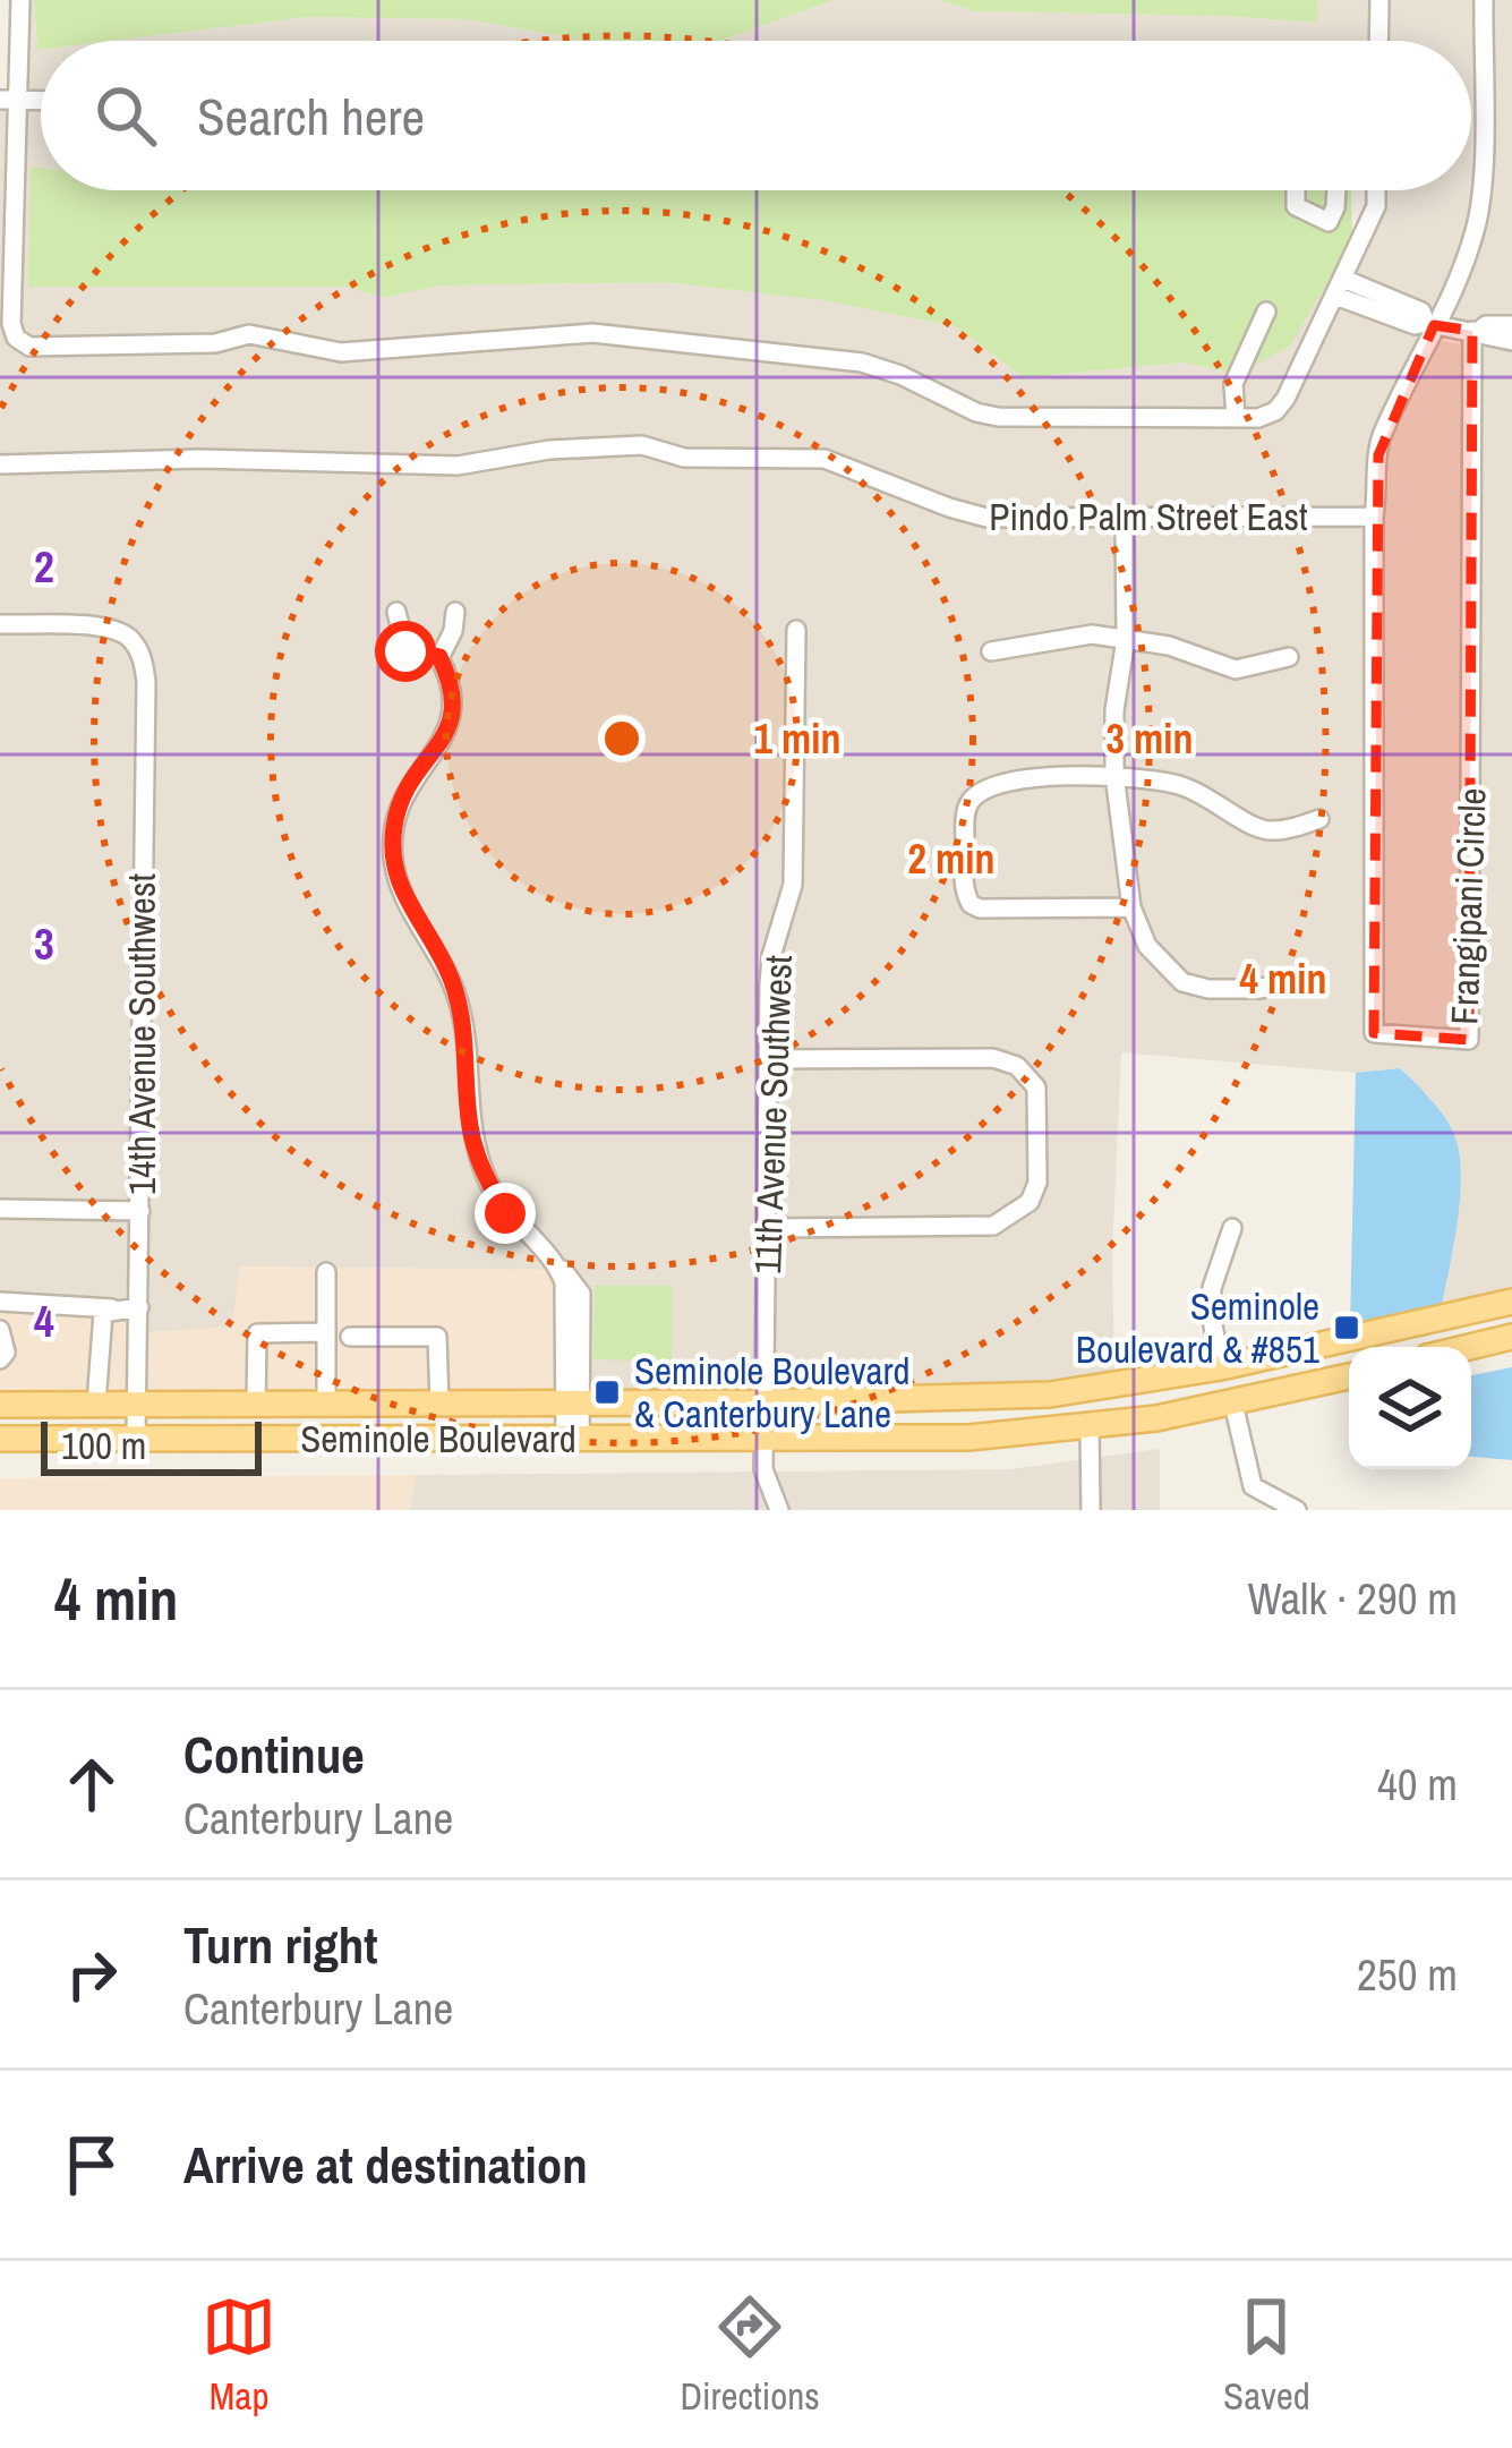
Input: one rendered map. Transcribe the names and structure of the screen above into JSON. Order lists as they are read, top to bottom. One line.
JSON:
{"streets":{"main road":["Seminole Boulevard"],"street":["Pindo Palm Street East","Frangipani Circle","14th Avenue Southwest","11th Avenue Southwest"]},"crossings":[["Pindo Palm Street East","Frangipani Circle"],["14th Avenue Southwest","Seminole Boulevard"],["11th Avenue Southwest","Seminole Boulevard"]],"places":{"transit":["Seminole Boulevard & #851","Seminole Boulevard & Canterbury Lane"]},"scale_bar":"100 m","page":{"search":"Search here","scale":"100 m","heading":["4 min","Walk · 290 m"],"list":[["Continue","Canterbury Lane","40 m"],["Turn right","Canterbury Lane","250 m"],"Arrive at destination"],"nav":["Map","Directions","Saved"]},"grid":{"rows":["2","3","4"]},"rings":["1 min","3 min","2 min","4 min"]}
